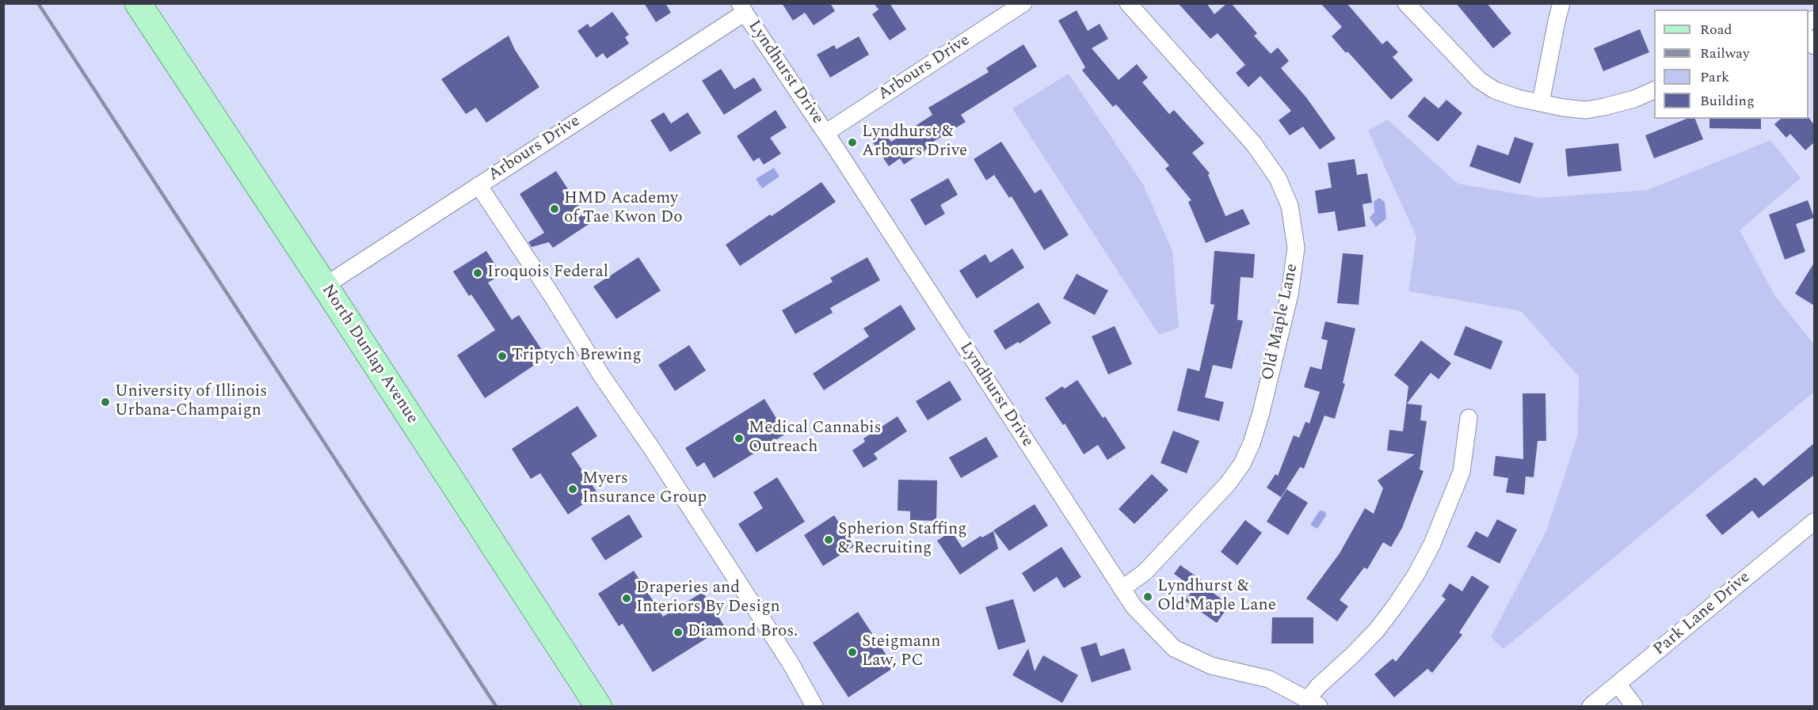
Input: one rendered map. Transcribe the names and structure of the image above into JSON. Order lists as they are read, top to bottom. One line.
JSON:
{"streets":{"main road":["North Dunlap Avenue"],"street":["Arbours Drive","Lyndhurst Drive","Old Maple Lane","Park Lane Drive"]},"crossings":[["Arbours Drive","Lyndhurst Drive"],["Arbours Drive","North Dunlap Avenue"],["Lyndhurst Drive","Old Maple Lane"]],"places":["Lyndhurst & Arbours Drive","HMD Academy of Tae Kwon Do","Iroquois Federal","Triptych Brewing","University of Illinois Urbana-Champaign","Medical Cannabis Outreach","Myers Insurance Group","Spherion Staffing & Recruiting","Lyndhurst & Old Maple Lane","Draperies and Interiors By Design","Diamond Bros.","Steigmann Law, PC"],"legend":["Road","Railway","Park","Building"]}
